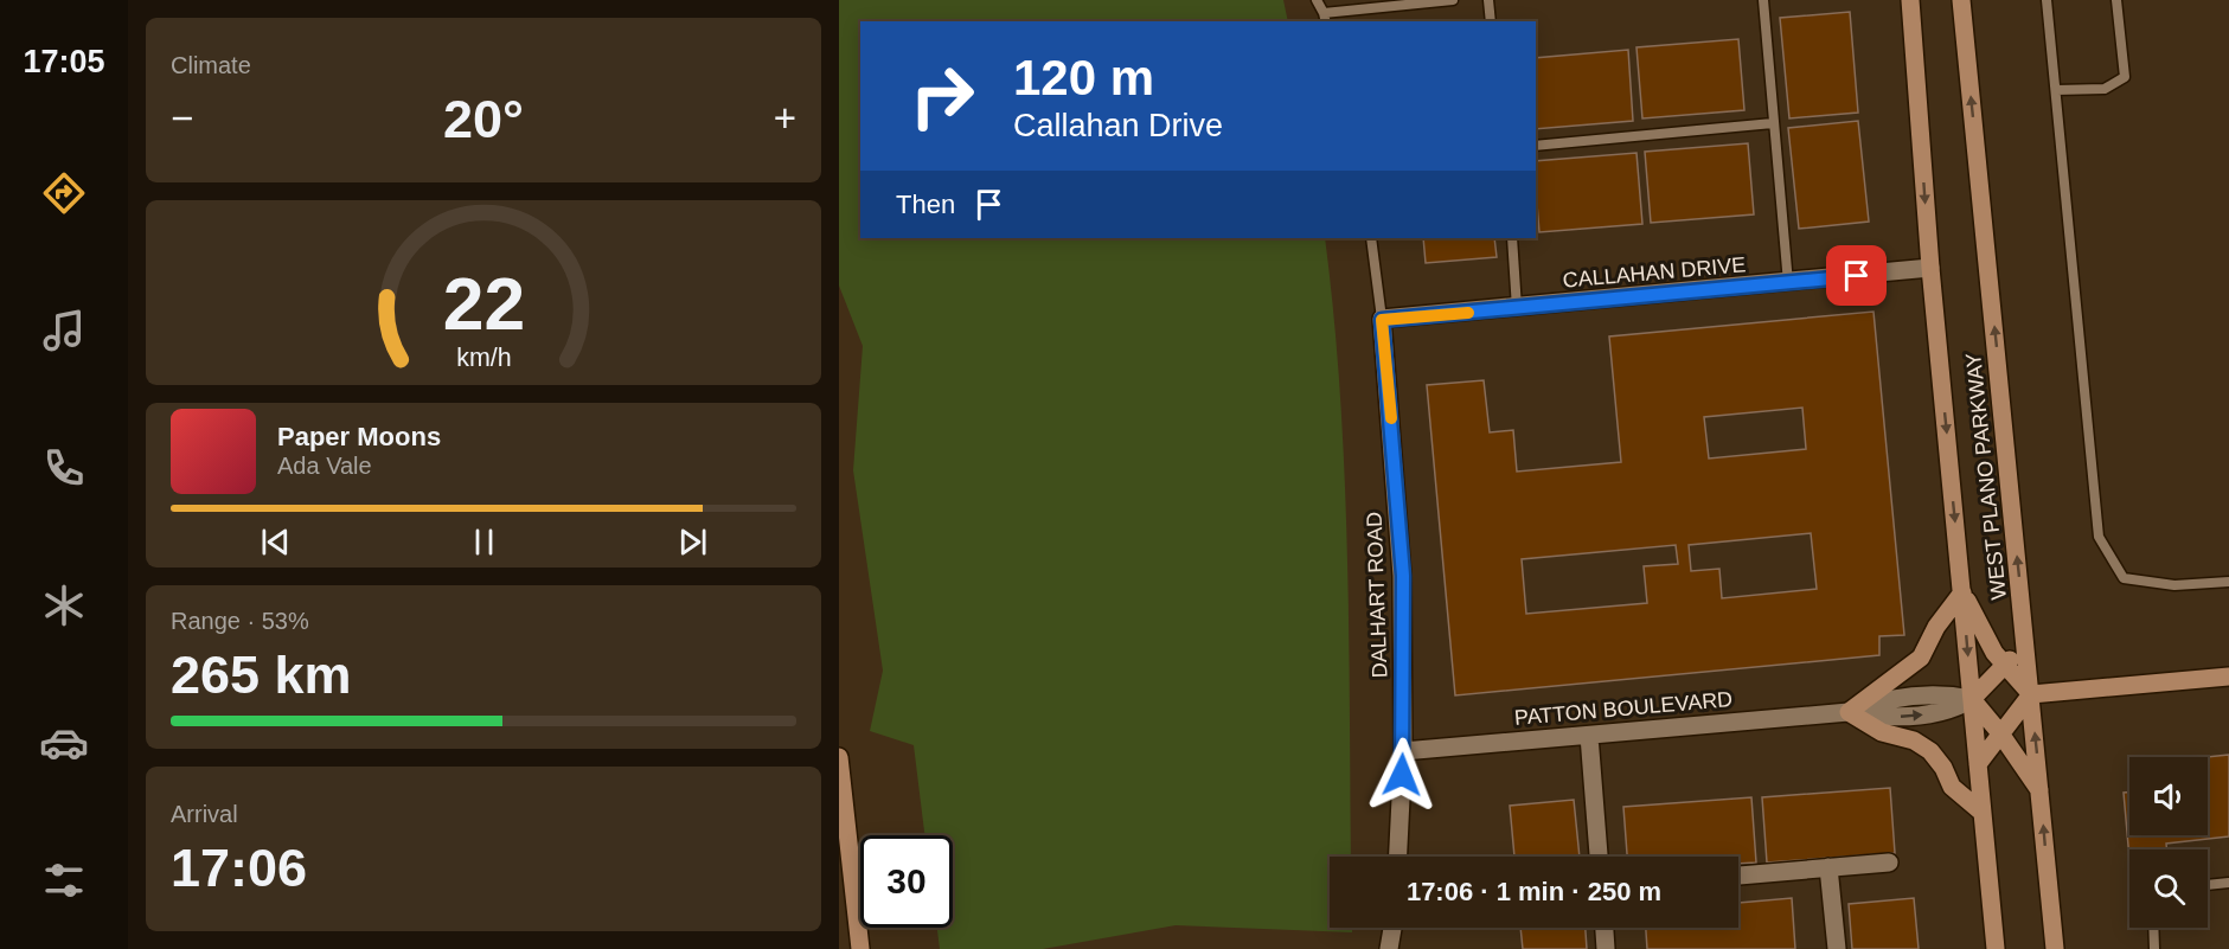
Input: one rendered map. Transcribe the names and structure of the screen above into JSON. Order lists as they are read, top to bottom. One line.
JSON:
{"streets":{"main road":["WEST PLANO PARKWAY"],"street":["CALLAHAN DRIVE","DALHART ROAD","PATTON BOULEVARD"]},"crossings":[["CALLAHAN DRIVE","WEST PLANO PARKWAY"],["CALLAHAN DRIVE","DALHART ROAD"],["WEST PLANO PARKWAY","PATTON BOULEVARD"],["DALHART ROAD","PATTON BOULEVARD"]],"page":{"tabs":"17:05","tile":["Climate",["Range · 53%","265 km"],["Arrival","17:06"]],"turn":["120 m","Callahan Drive"],"heat":["−","20°","+"],"then":"Then","song":["Paper Moons","Ada Vale"],"limit":"30","trip":"17:06 · 1 min · 250 m","gauge":["22","km/h"]}}
